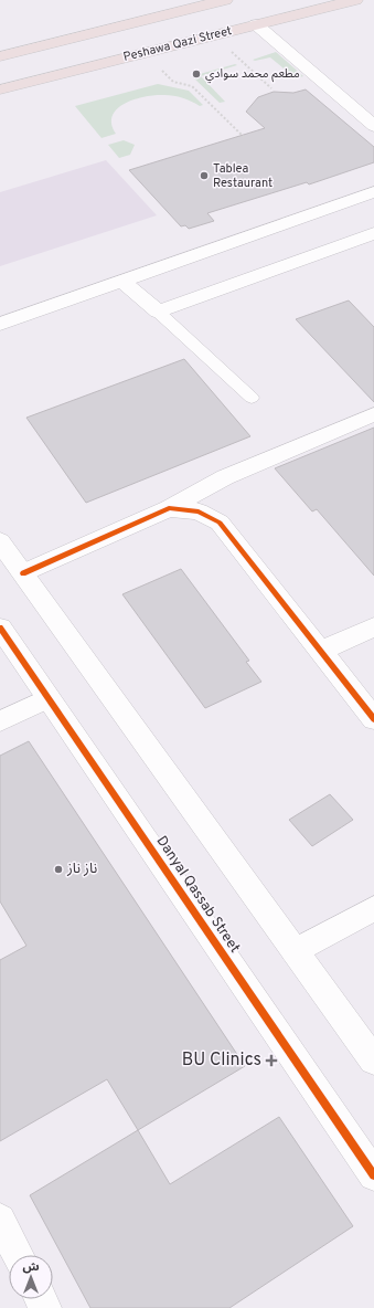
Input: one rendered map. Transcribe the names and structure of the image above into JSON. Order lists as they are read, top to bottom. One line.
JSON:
{"streets":{"highway":["Peshawa Qazi Street"],"street":["Danyal Qassab Street"]},"places":{"other":["مطعم محمد سوادي","Tablea Restaurant","ناز ناز"],"health":["BU Clinics"]},"north":"top"}
